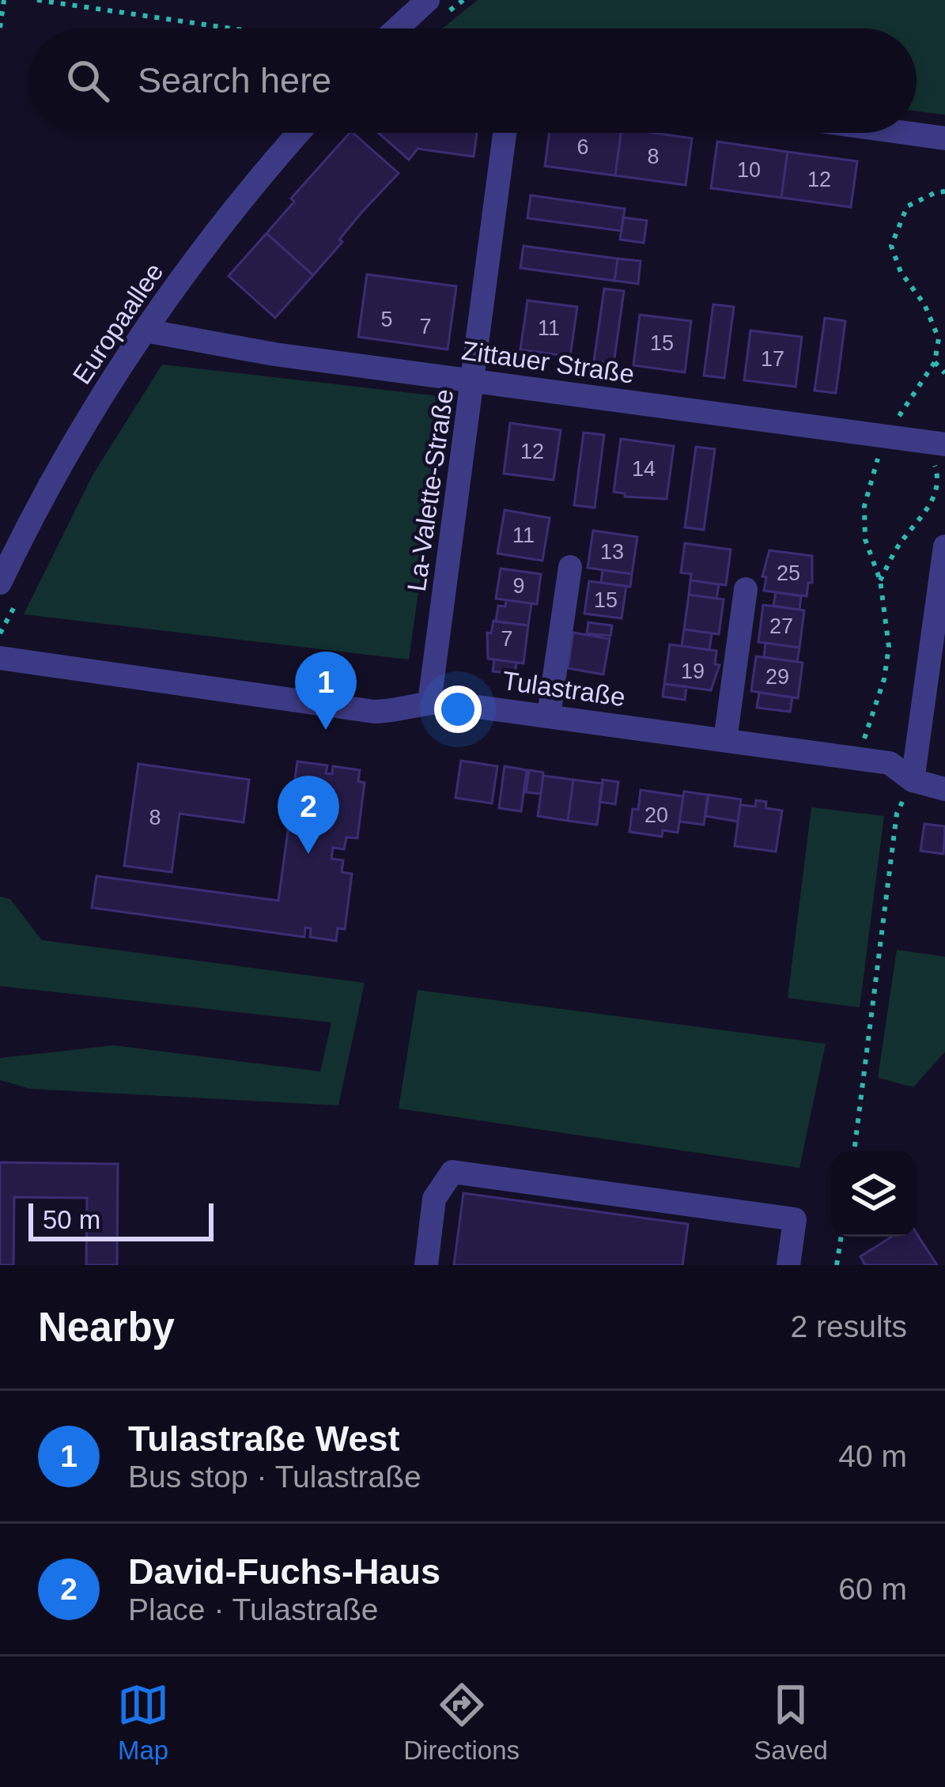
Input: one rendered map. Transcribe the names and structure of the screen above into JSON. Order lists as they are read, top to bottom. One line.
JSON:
{"streets":{"street":["Europaallee","Zittauer Straße","La-Valette-Straße","Tulastraße"]},"crossings":[["Europaallee","Zittauer Straße"],["Zittauer Straße","La-Valette-Straße"],["La-Valette-Straße","Tulastraße"]],"house_numbers":["6","8","10","12","5","7","11","15","17","12","14","11","13","25","9","15","27","7","19","29","20","8"],"scale_bar":"50 m","page":{"search":"Search here","pins":["1","2"],"scale":"50 m","heading":["Nearby","2 results"],"list":[{"mark":"1","name":"Tulastraße West","note":"Bus stop · Tulastraße","value":"40 m"},{"mark":"2","name":"David-Fuchs-Haus","note":"Place · Tulastraße","value":"60 m"}],"nav":["Map","Directions","Saved"]}}
